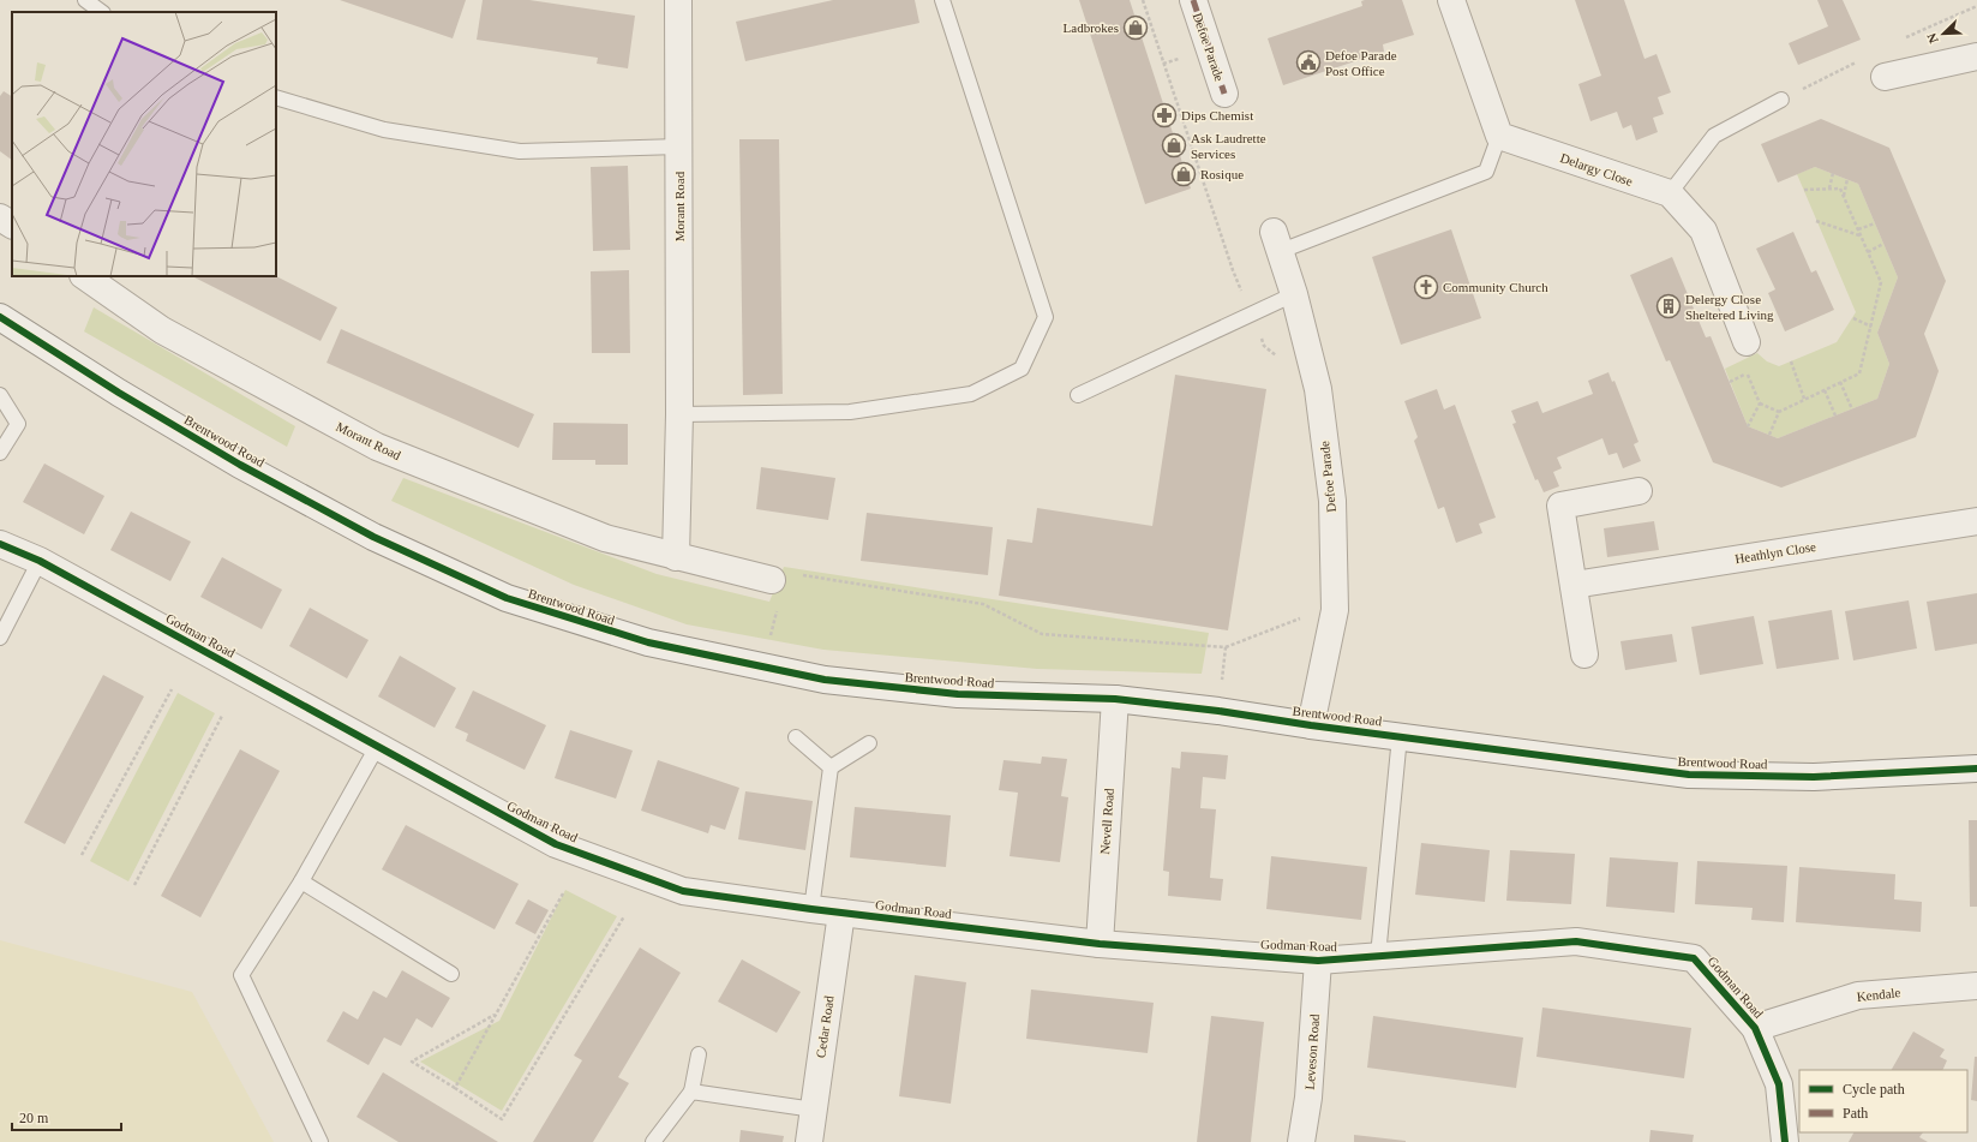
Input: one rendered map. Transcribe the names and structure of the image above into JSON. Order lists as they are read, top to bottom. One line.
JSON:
{"streets":{"street":["Defoe Parade","Delargy Close","Morant Road","Brentwood Road","Heathlyn Close","Godman Road","Nevell Road","Kendale","Cedar Road","Leveson Road"]},"crossings":[["Defoe Parade","Brentwood Road"],["Brentwood Road","Nevell Road"],["Godman Road","Nevell Road"],["Godman Road","Kendale"],["Godman Road","Cedar Road"],["Godman Road","Leveson Road"]],"places":{"shop":["Ladbrokes","Ask Laudrette Services","Rosique"],"public building":["Defoe Parade Post Office"],"pharmacy":["Dips Chemist"],"church":["Community Church"],"building":["Delergy Close Sheltered Living"]},"legend":["Cycle path","Path"],"scale_bar":"20 m","north":"bottom left"}
